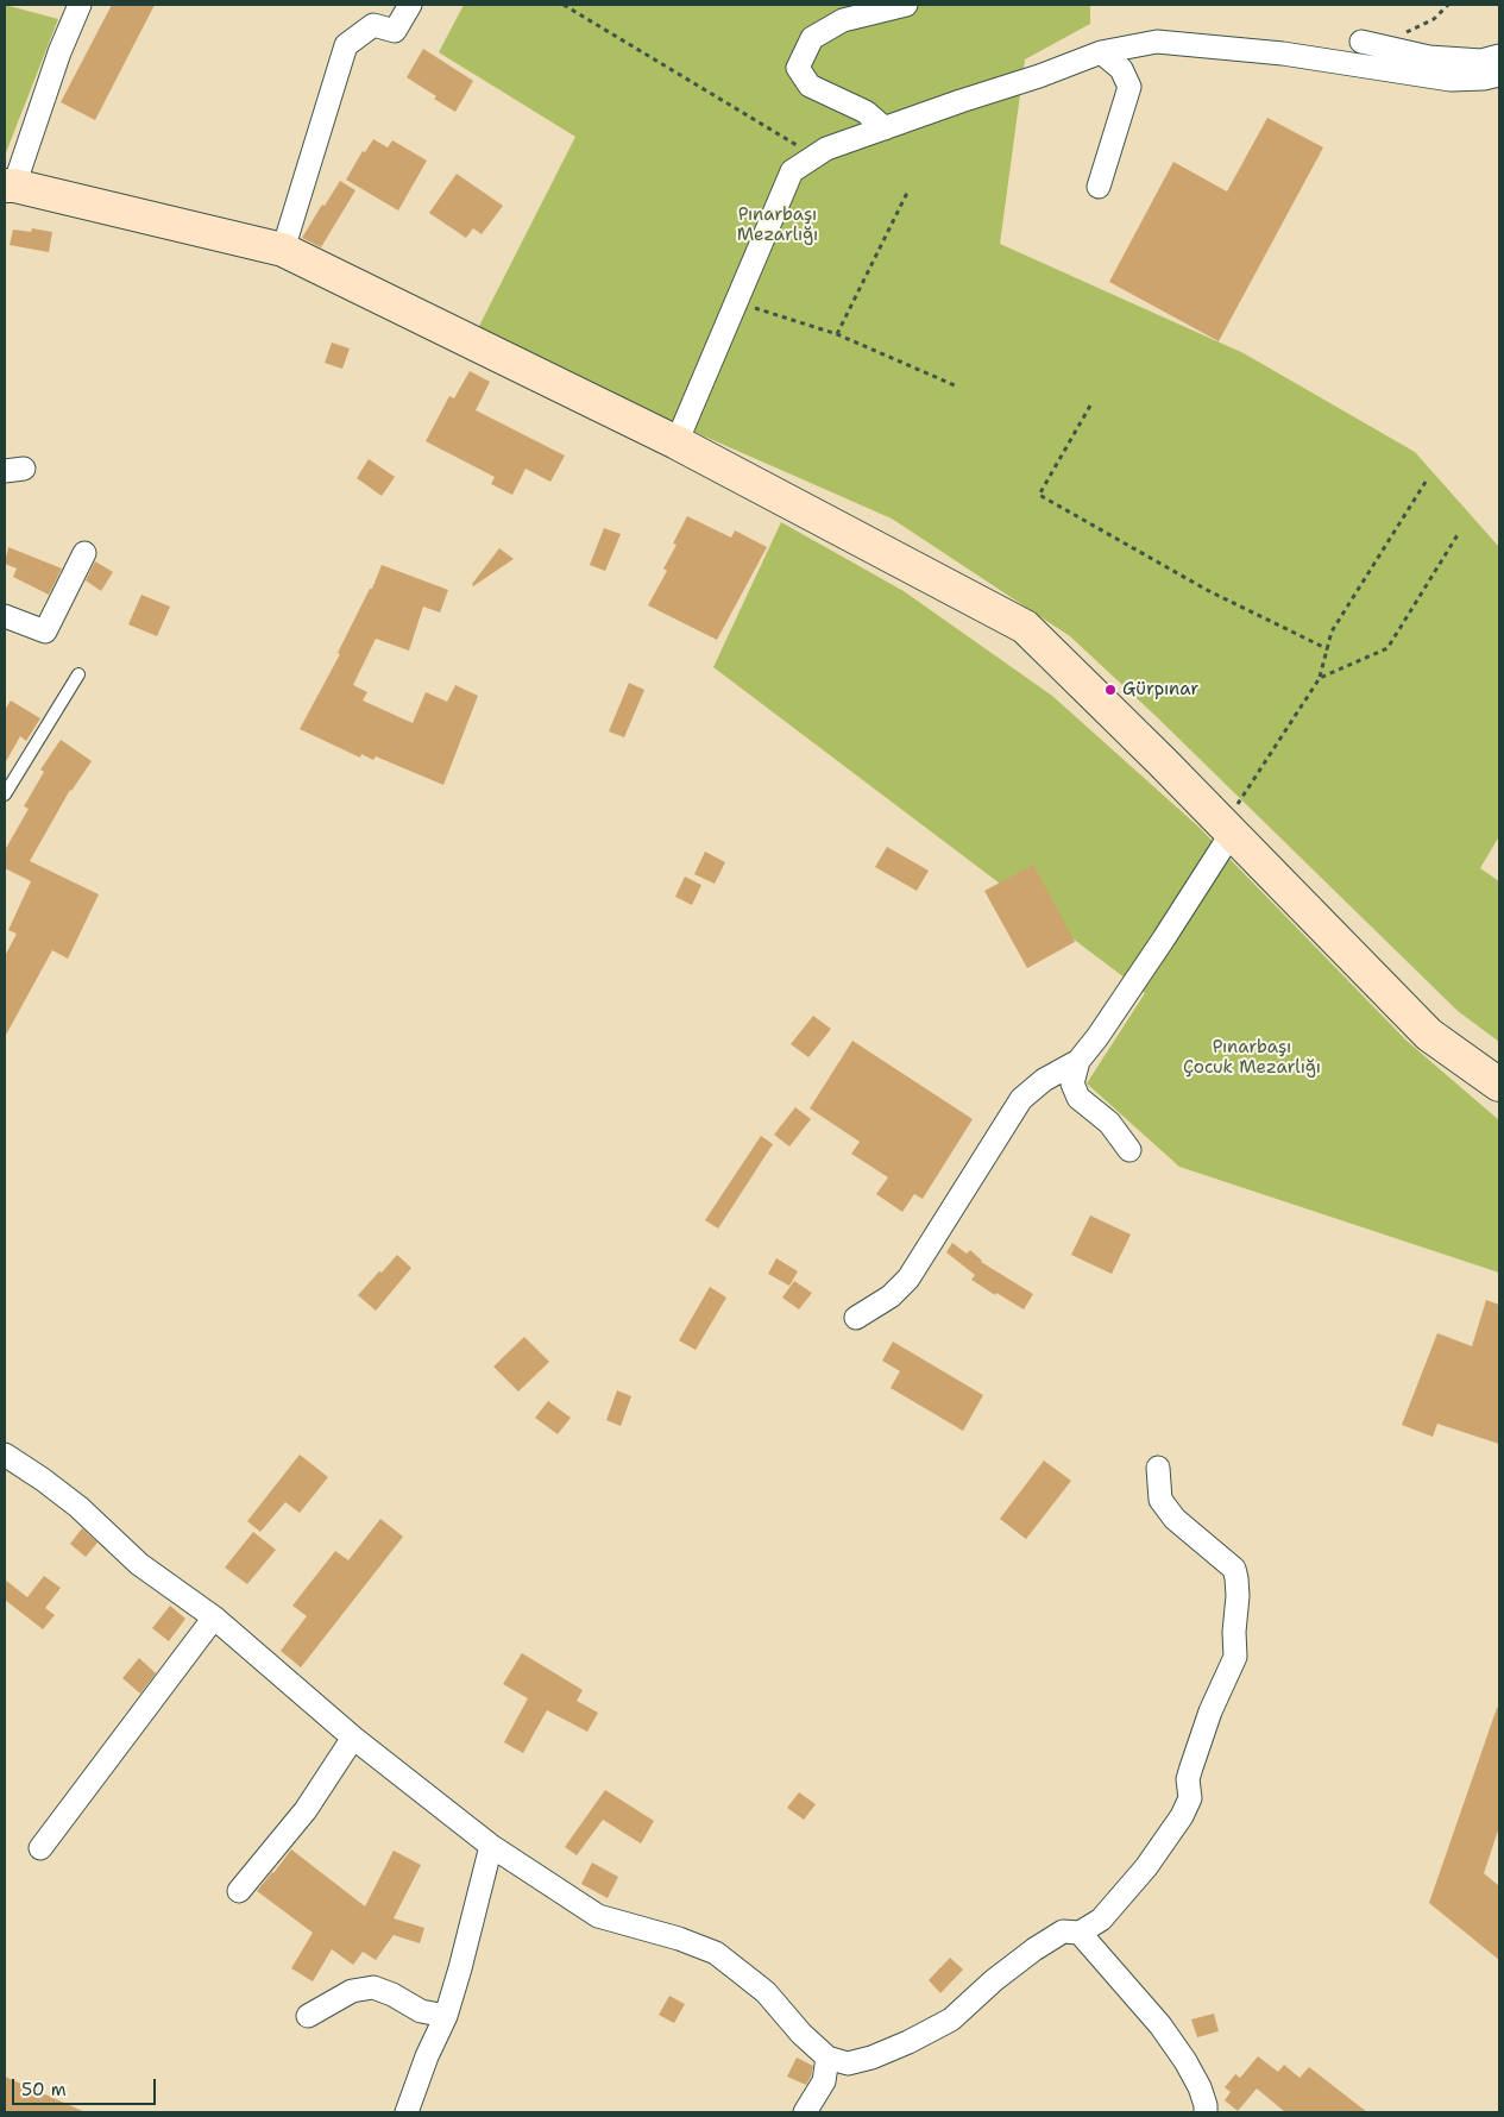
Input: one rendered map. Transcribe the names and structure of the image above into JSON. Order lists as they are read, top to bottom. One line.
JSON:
{"parks":["Pınarbaşı Mezarlığı","Pınarbaşı Çocuk Mezarlığı"],"places":["Gürpınar"],"scale_bar":"50 m"}
